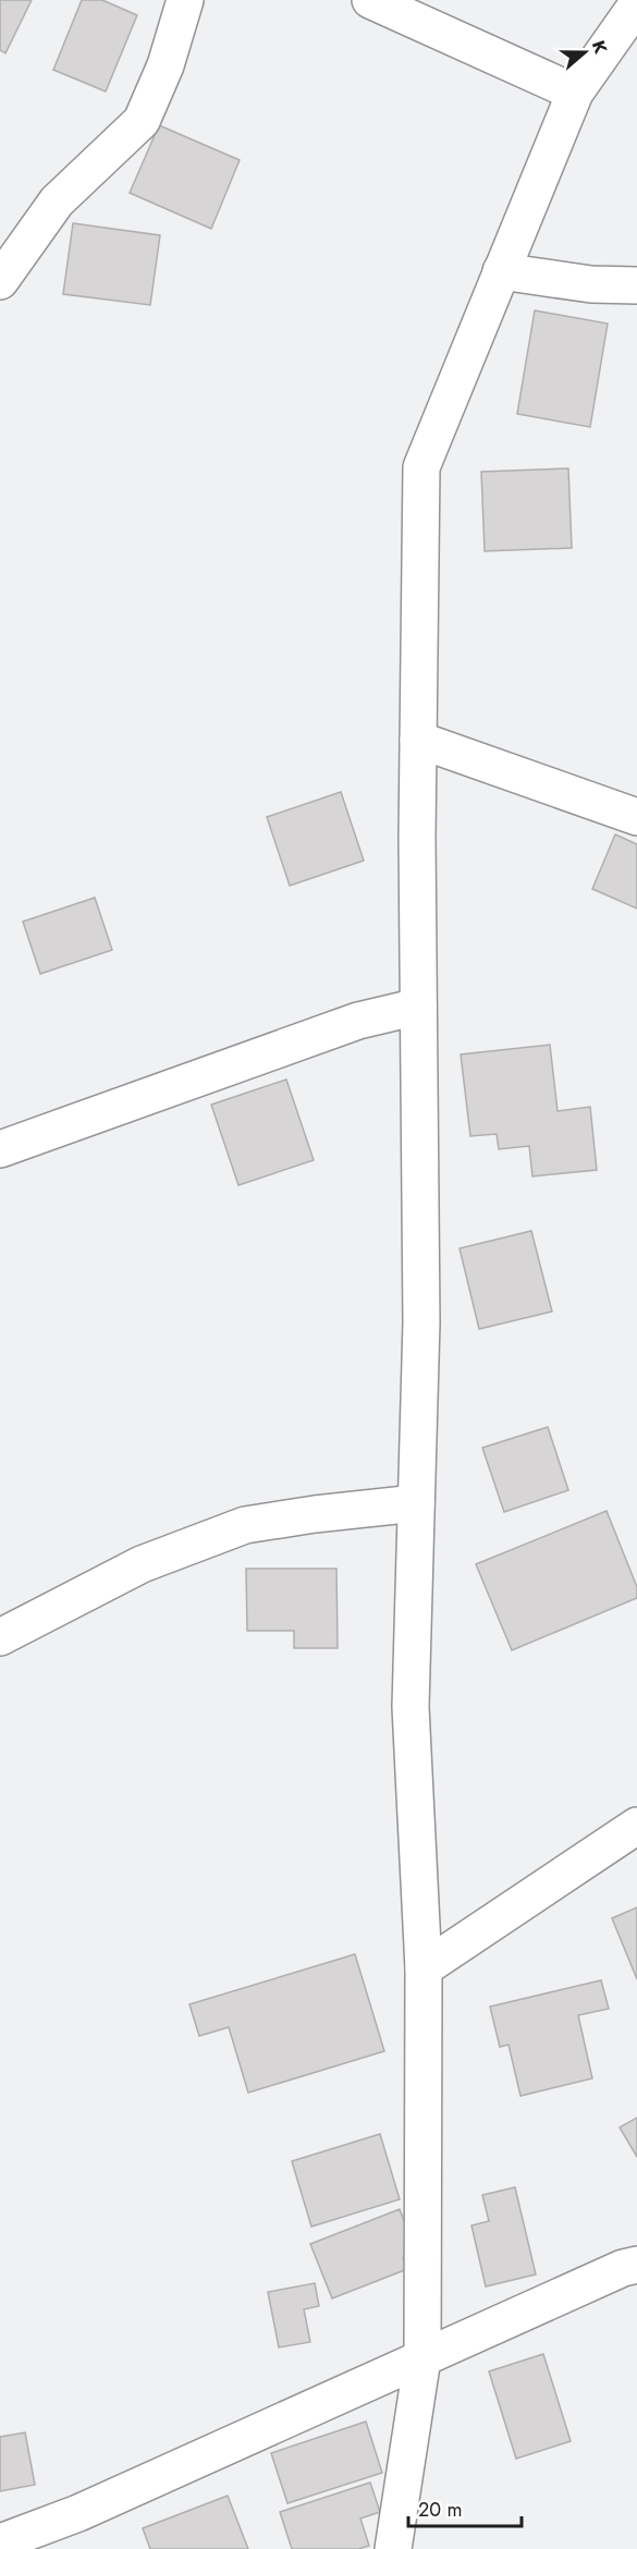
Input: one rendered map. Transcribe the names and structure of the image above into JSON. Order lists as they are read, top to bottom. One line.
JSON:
{"scale_bar":"20 m","north":"right"}
